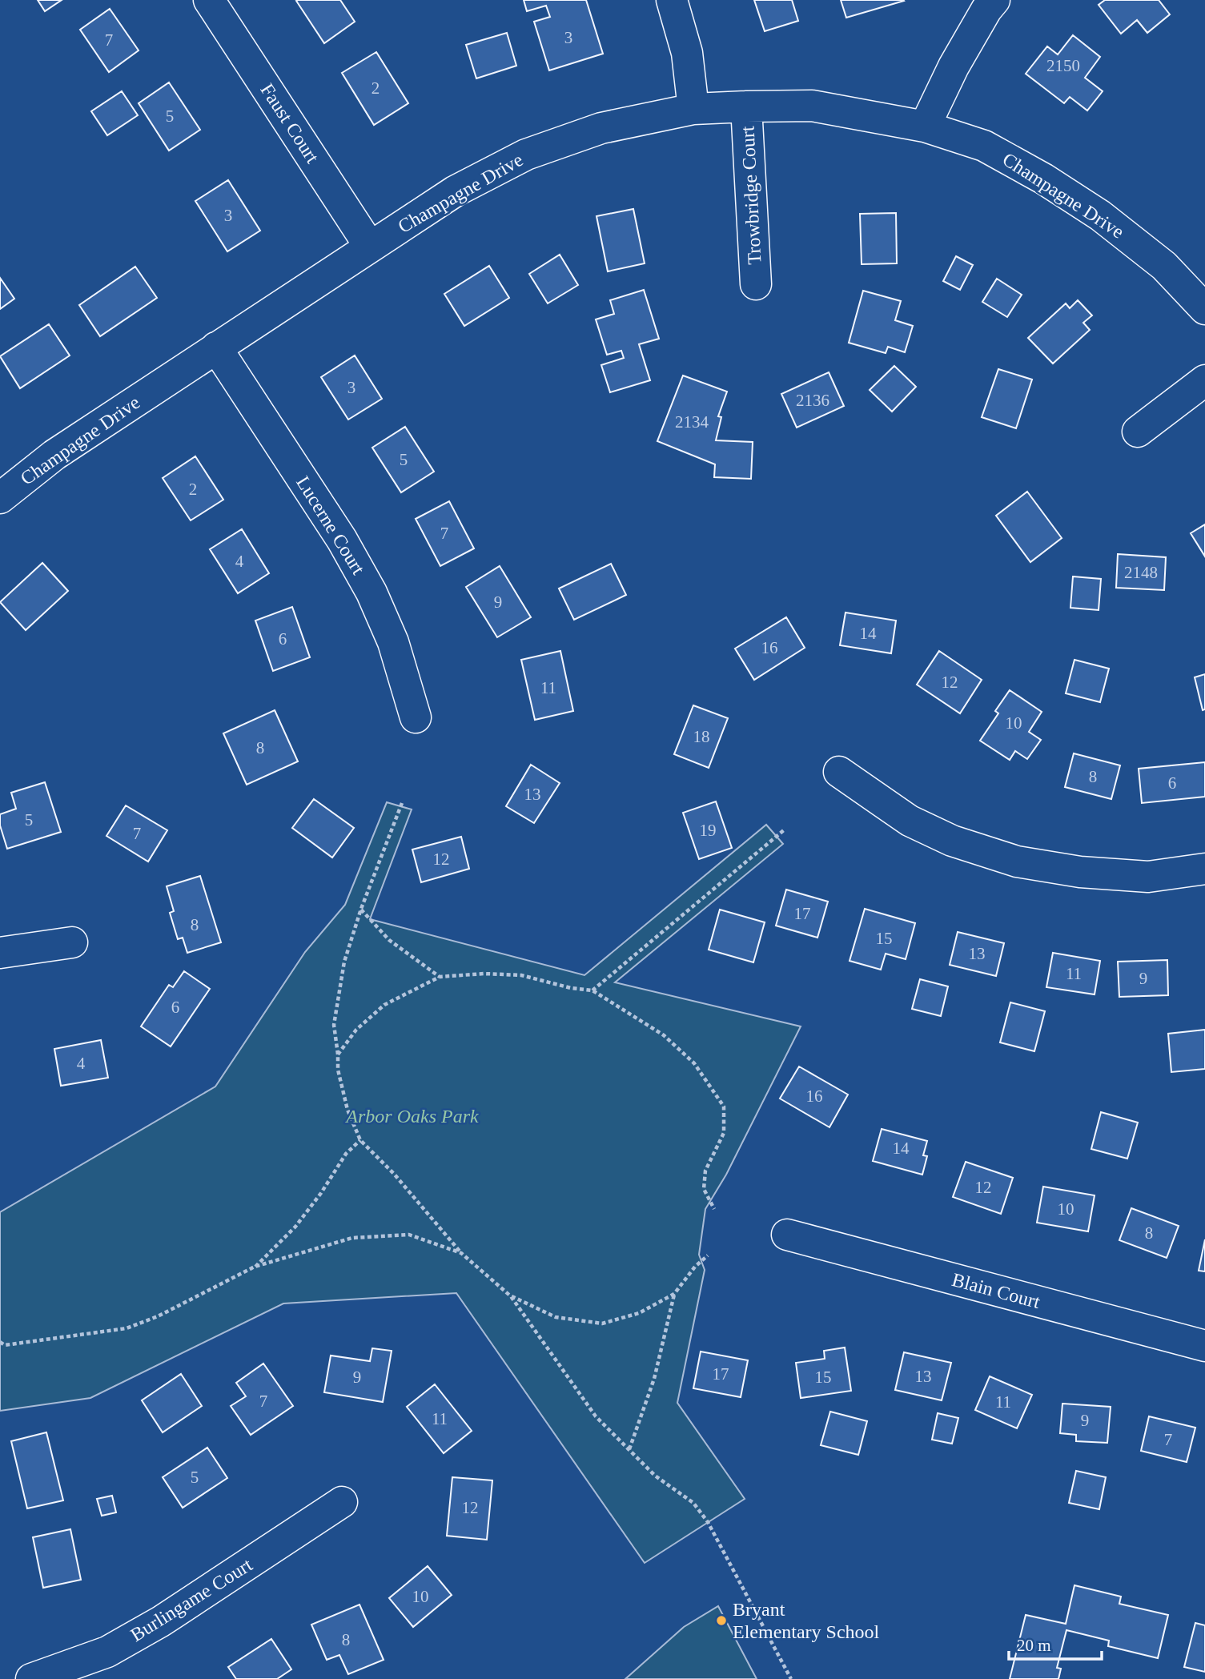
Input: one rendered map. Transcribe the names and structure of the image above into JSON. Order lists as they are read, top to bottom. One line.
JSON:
{"streets":{"street":["Faust Court","Champagne Drive","Trowbridge Court","Lucerne Court","Blain Court","Burlingame Court"]},"crossings":[["Faust Court","Champagne Drive"],["Champagne Drive","Trowbridge Court"],["Champagne Drive","Lucerne Court"]],"parks":["Arbor Oaks Park"],"places":["Bryant Elementary School"],"house_numbers":["3","7","2150","2","5","3","3","2136","2134","5","2","7","4","2148","9","14","6","16","12","11","10","18","8","8","6","13","5","19","7","12","17","8","15","13","11","9","6","4","16","14","12","10","8","17","13","9","15","7","11","11","9","7","5","12","10","8"],"scale_bar":"20 m"}
